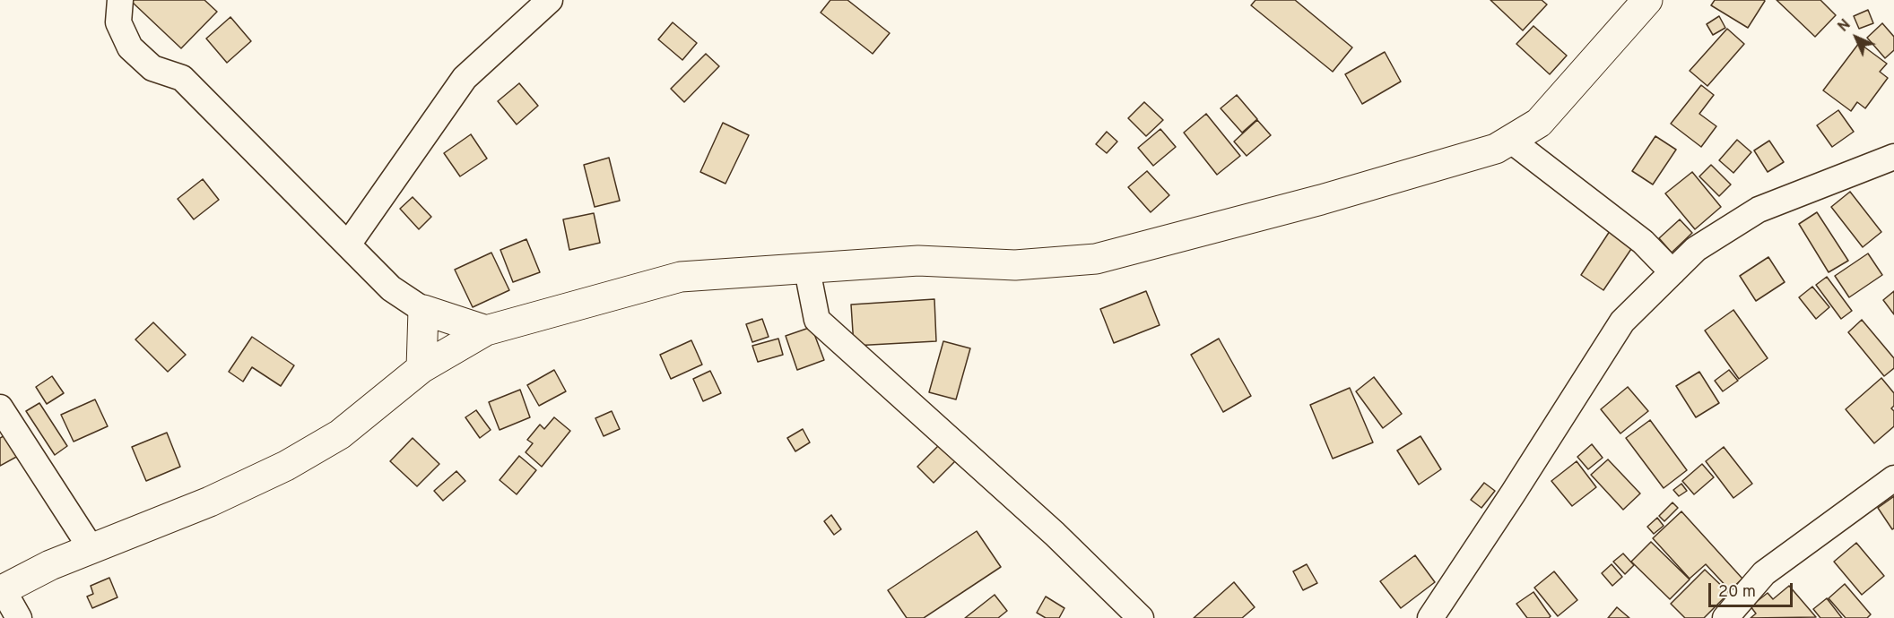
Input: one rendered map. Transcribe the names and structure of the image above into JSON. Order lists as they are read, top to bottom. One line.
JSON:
{"scale_bar":"20 m","north":"top left"}
